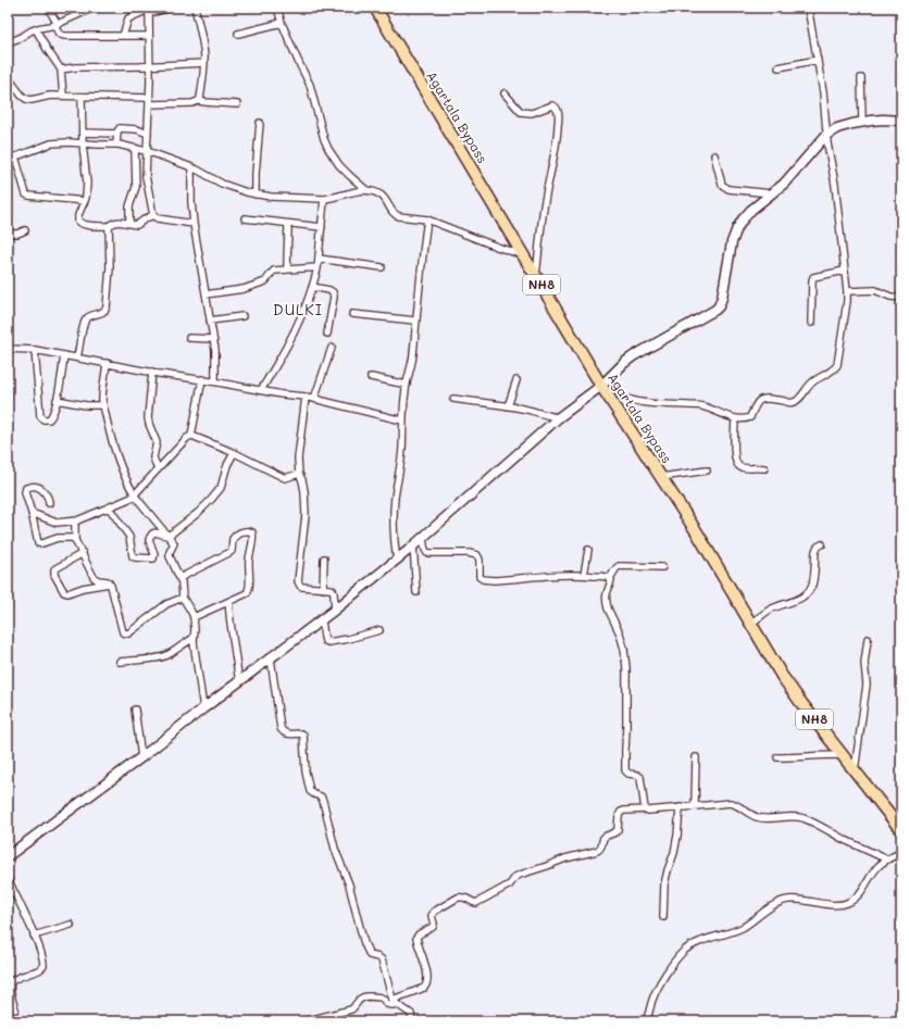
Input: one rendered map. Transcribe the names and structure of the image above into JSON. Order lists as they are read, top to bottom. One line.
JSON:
{"streets":{"highway":["Agartala Bypass","NH8"]},"districts":["DULKI"]}
